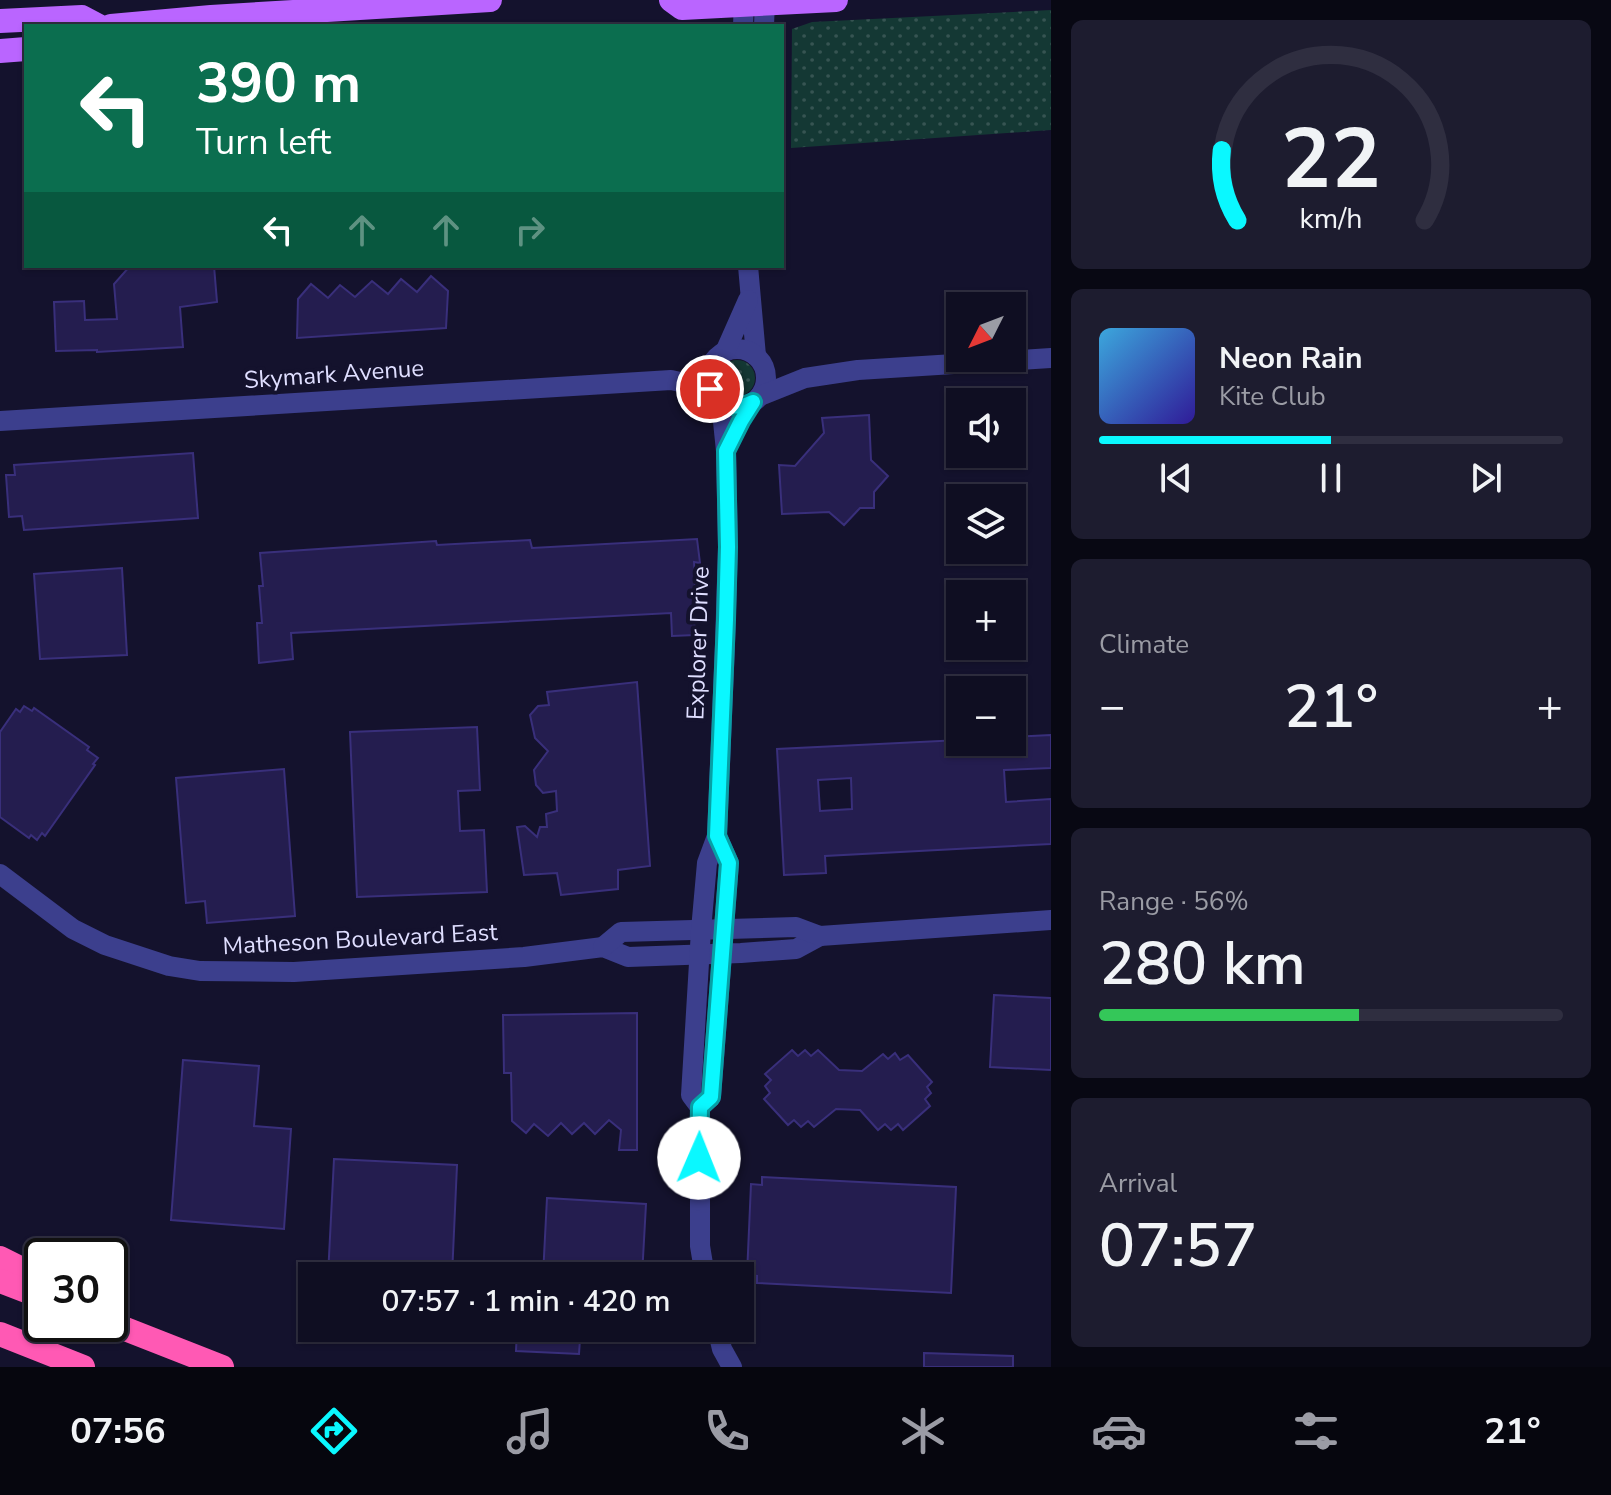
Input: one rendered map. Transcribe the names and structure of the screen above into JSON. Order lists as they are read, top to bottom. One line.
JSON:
{"streets":{"street":["Skymark Avenue","Explorer Drive","Matheson Boulevard East"]},"crossings":[["Skymark Avenue","Explorer Drive"],["Explorer Drive","Matheson Boulevard East"]],"north":"bottom left","page":{"turn":["390 m","Turn left"],"map_buttons":["+","−"],"song":["Neon Rain","Kite Club"],"tile":["Climate",["Range · 56%","280 km"],["Arrival","07:57"]],"heat":["−","21°","+"],"limit":"30","trip":"07:57 · 1 min · 420 m","tabs":["07:56","21°"],"gauge":["22","km/h"]}}
